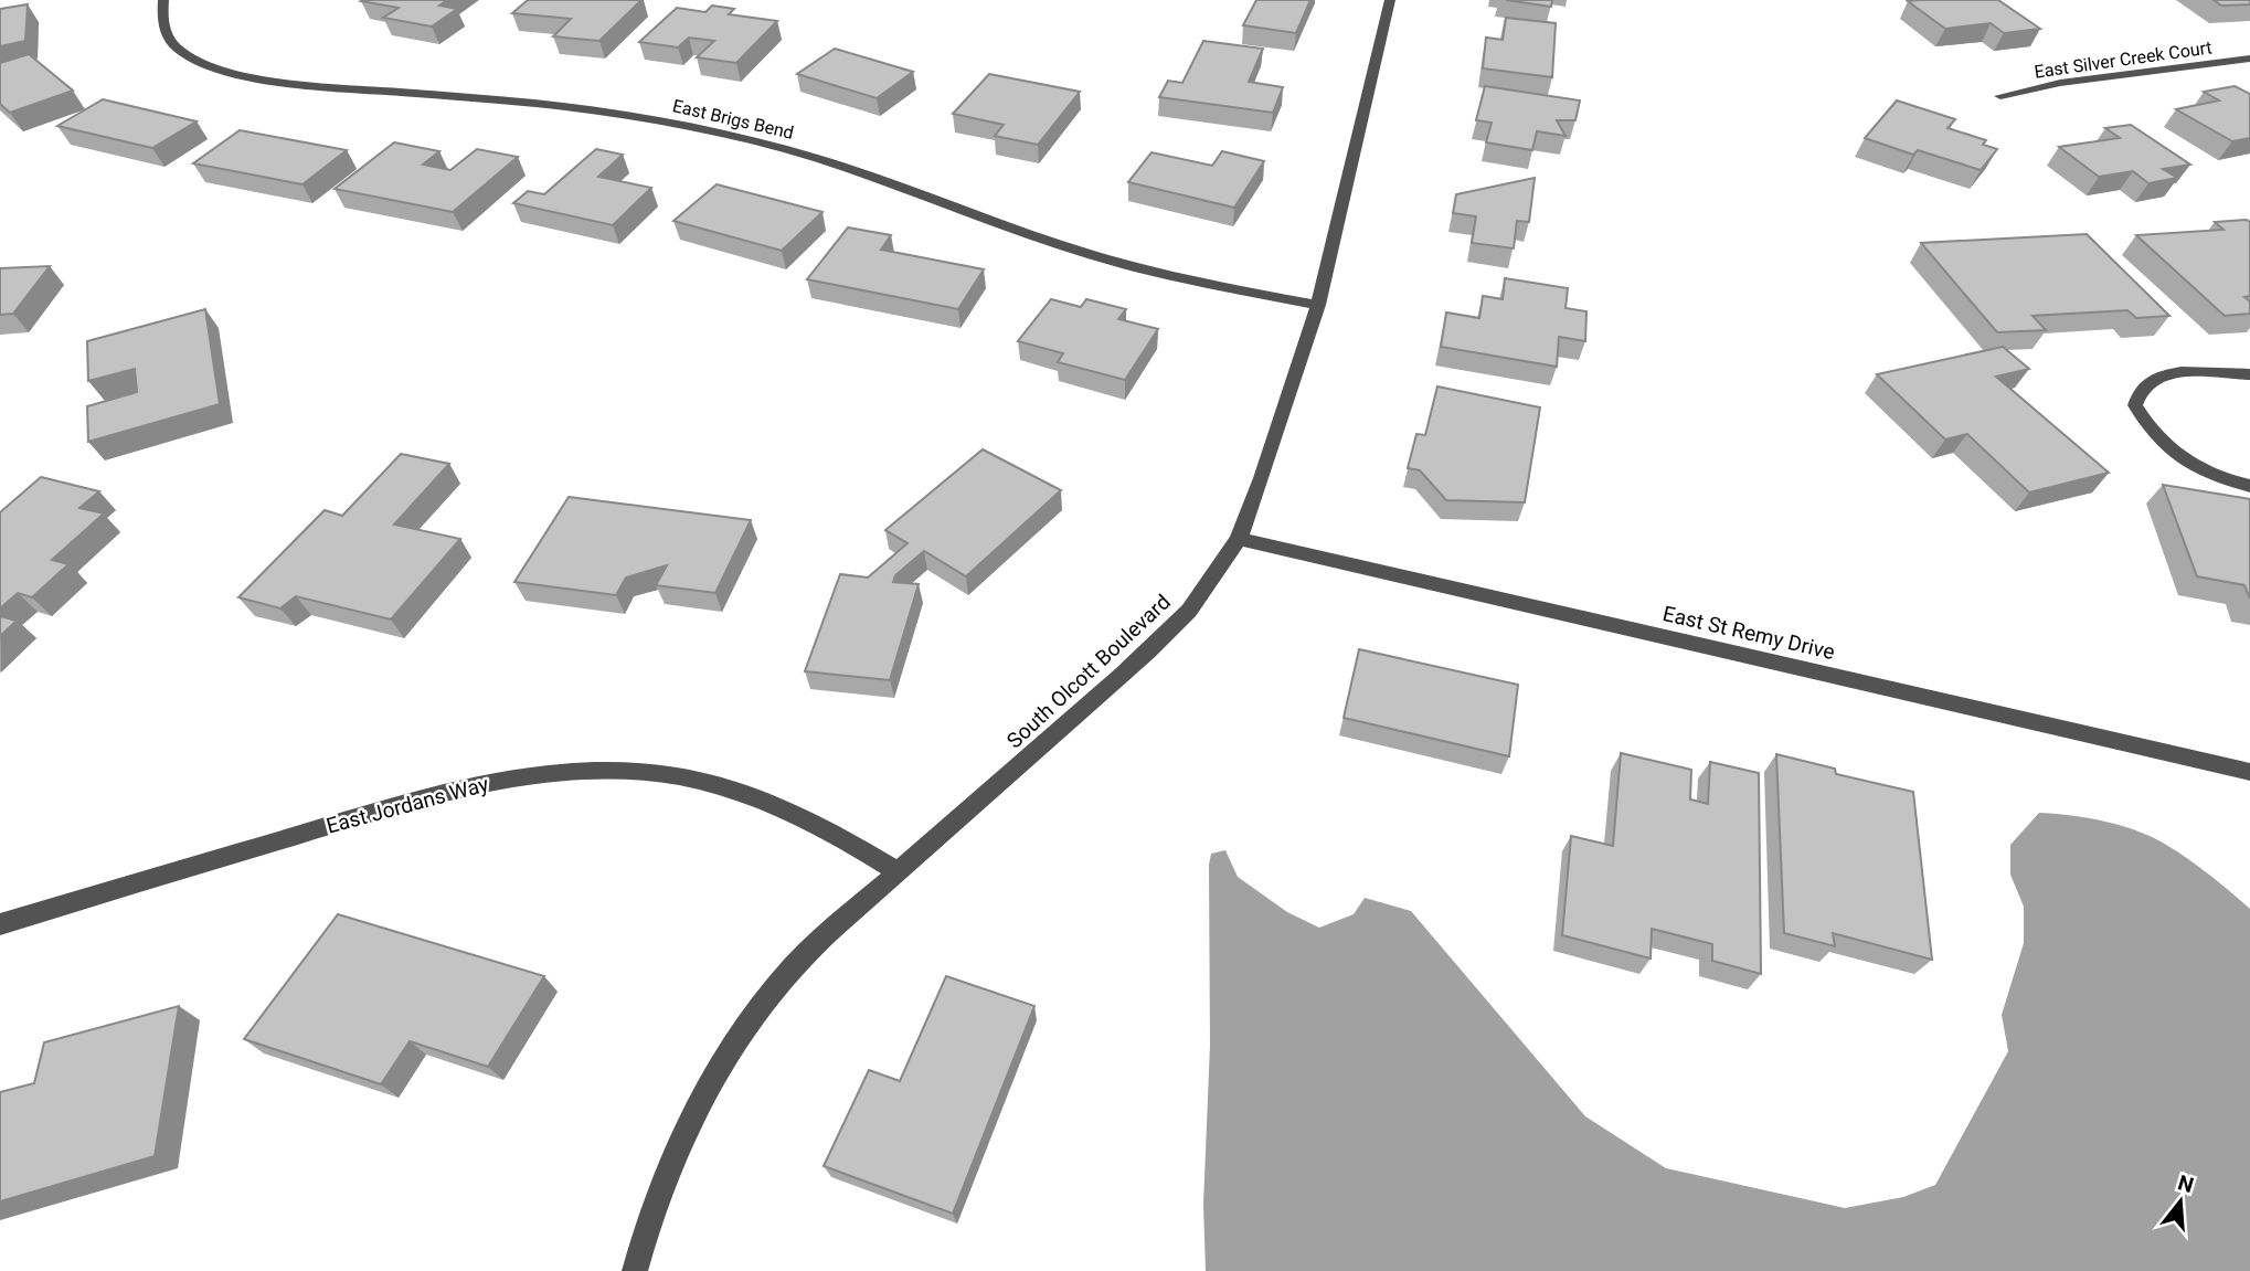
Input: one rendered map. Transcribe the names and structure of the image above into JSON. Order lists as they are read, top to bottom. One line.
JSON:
{"streets":{"street":["East Silver Creek Court","East Brigs Bend","East St Remy Drive","South Olcott Boulevard","East Jordans Way"]},"crossings":[["East Brigs Bend","South Olcott Boulevard"],["East St Remy Drive","South Olcott Boulevard"],["South Olcott Boulevard","East Jordans Way"]],"north":"top"}
